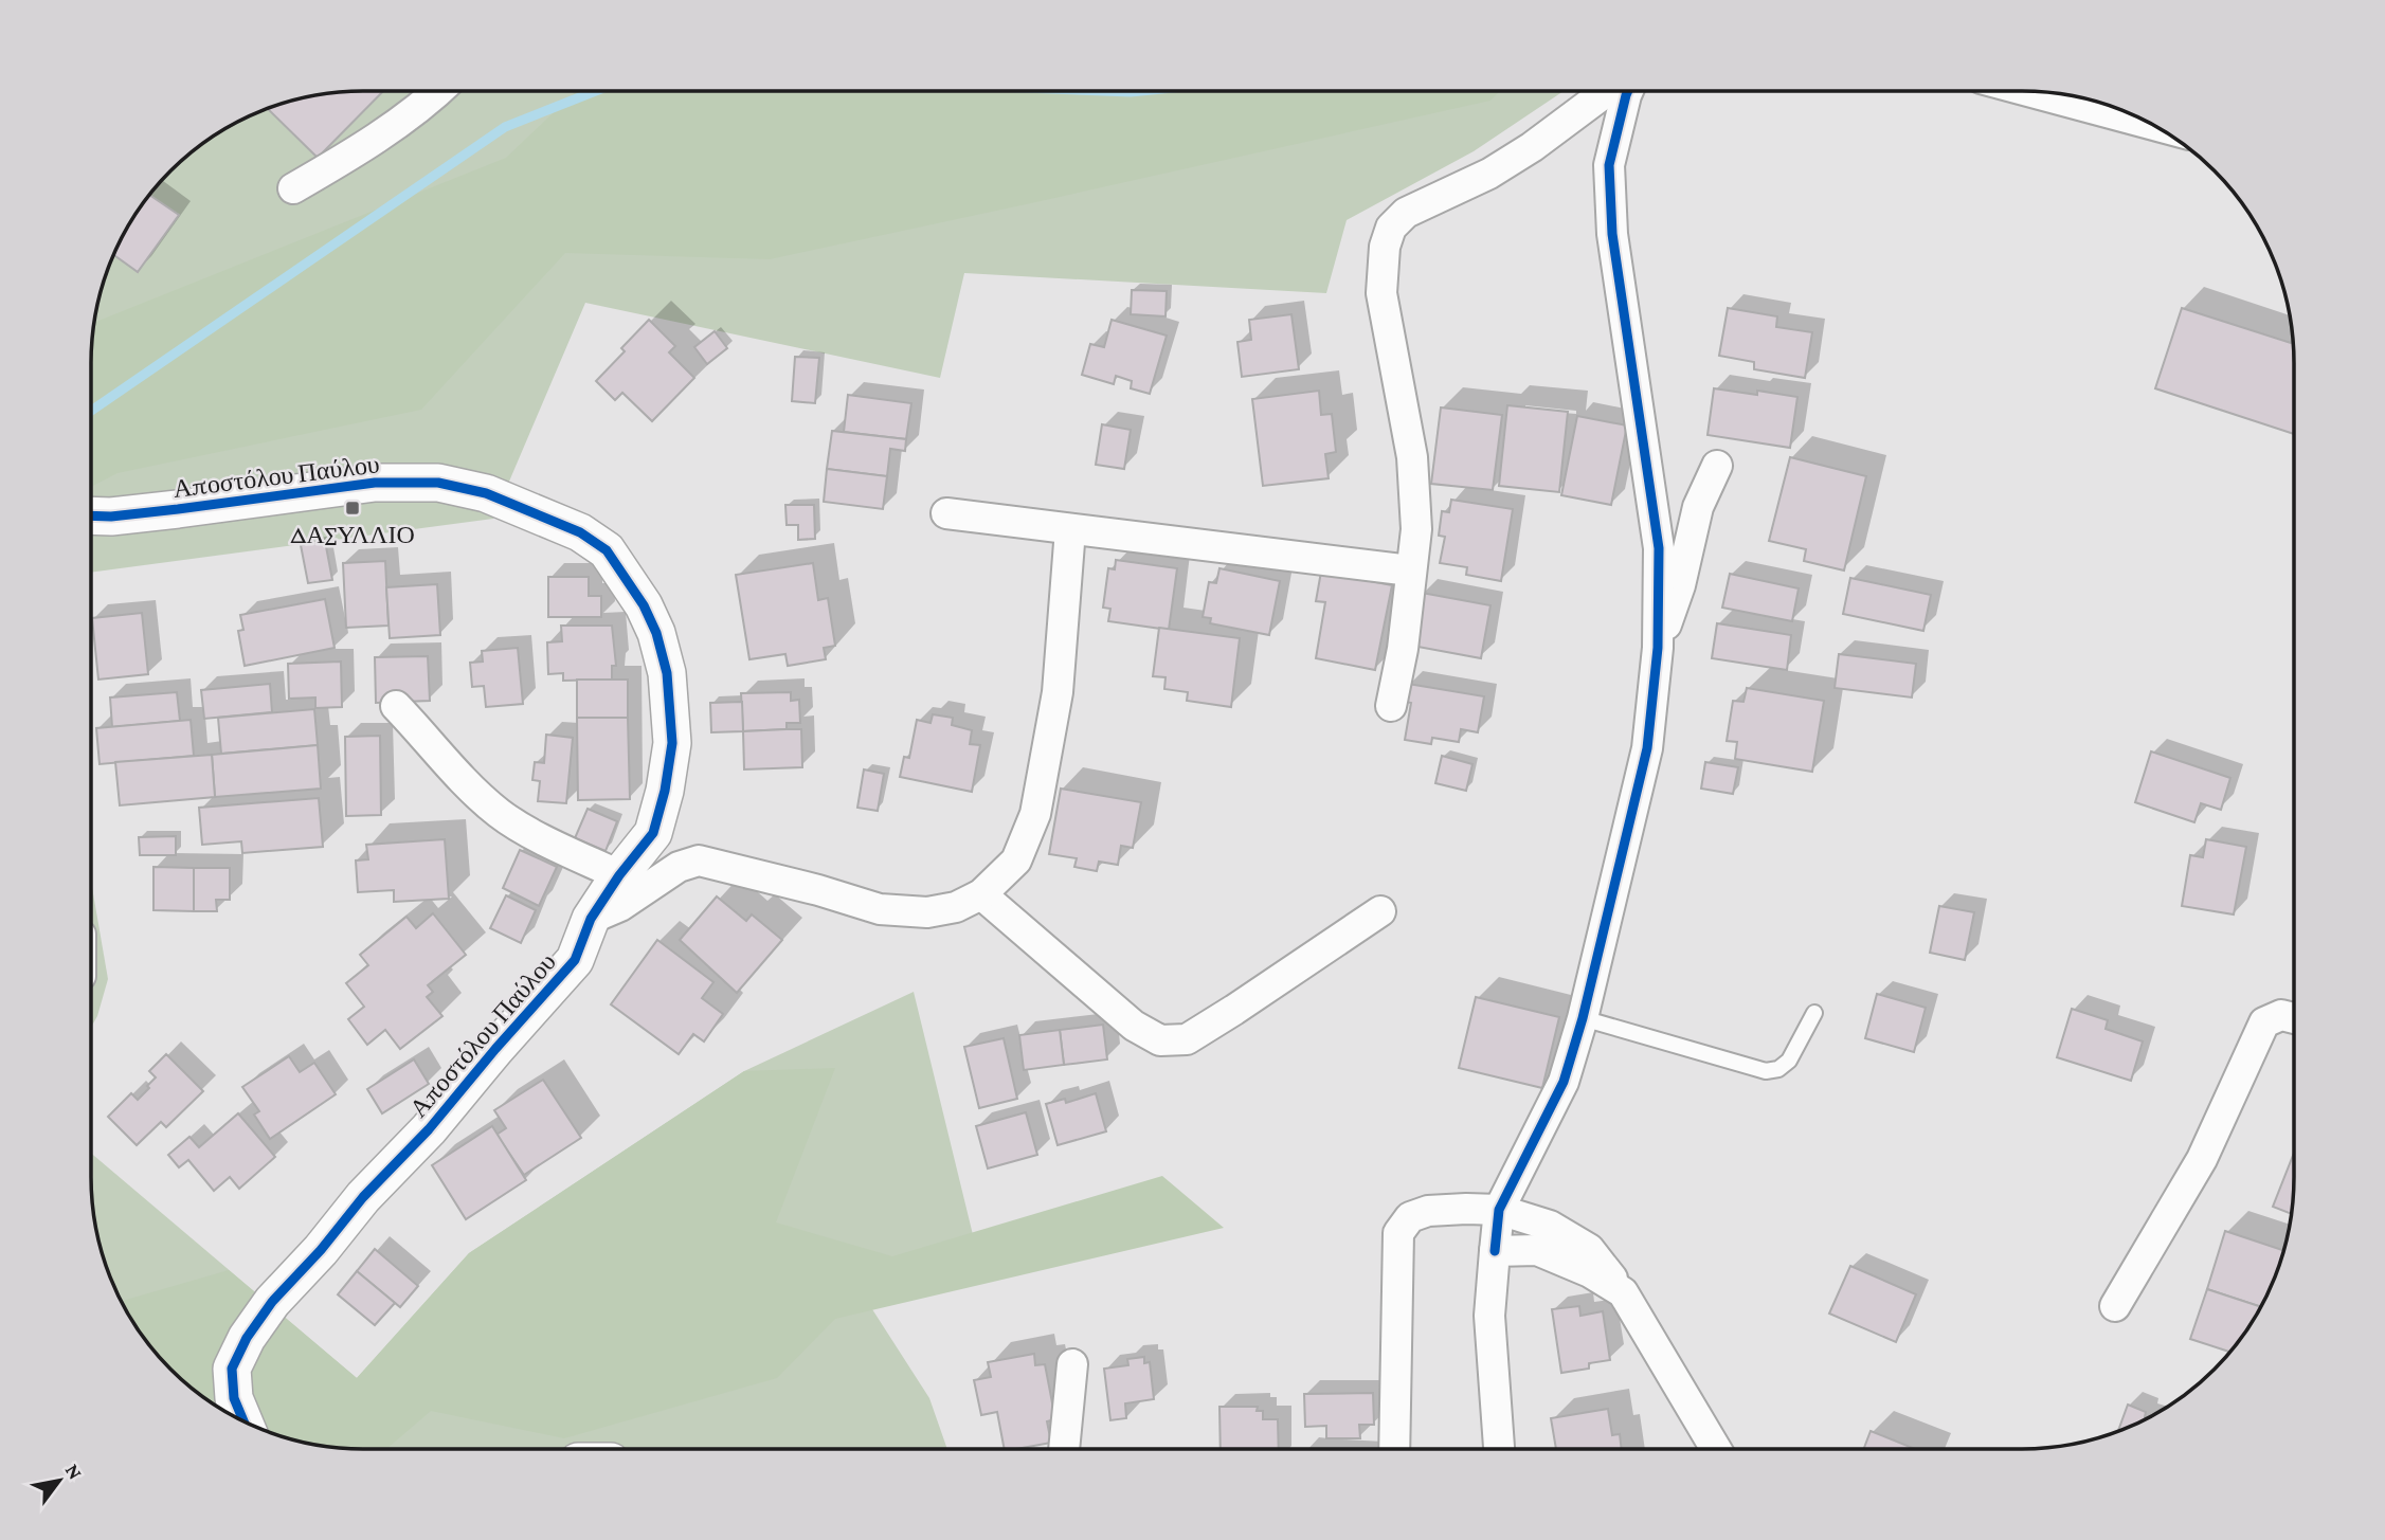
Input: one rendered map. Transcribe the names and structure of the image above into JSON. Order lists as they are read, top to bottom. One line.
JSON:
{"streets":{"street":["Αποστόλου Παύλου"]},"places":{"transit":["ΔΑΣΥΛΛΙΟ"]},"north":"top right"}
